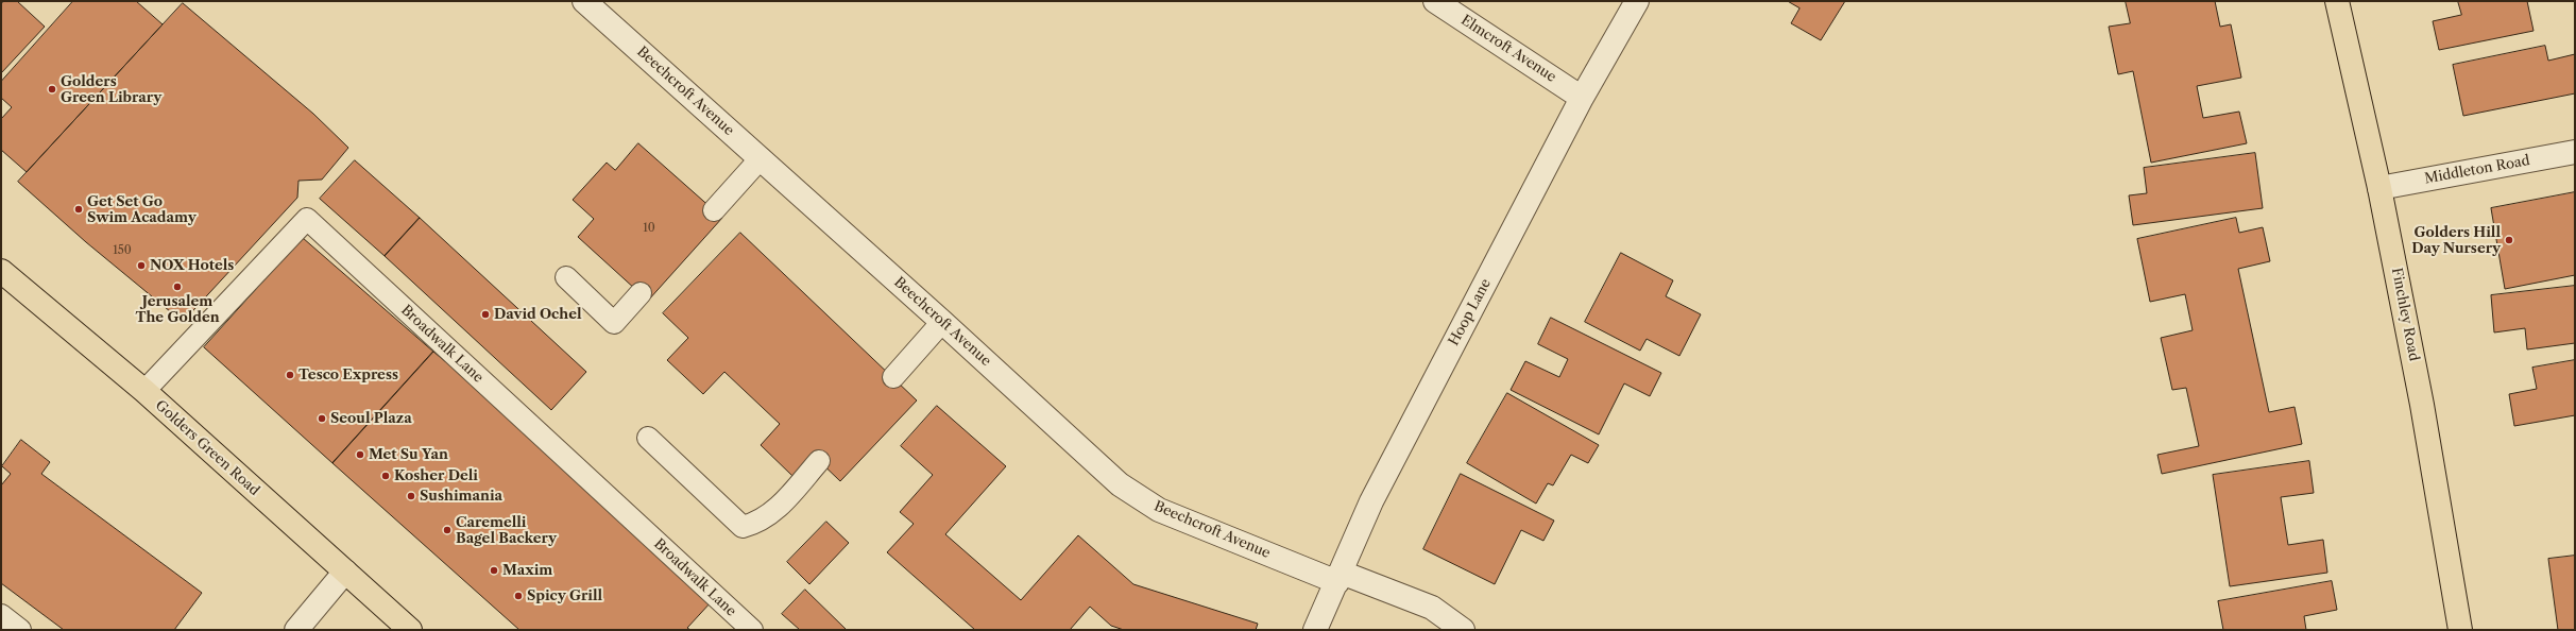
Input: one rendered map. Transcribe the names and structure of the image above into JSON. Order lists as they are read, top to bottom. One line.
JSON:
{"streets":{"main road":["Finchley Road","Golders Green Road"],"street":["Elmcroft Avenue","Beechcroft Avenue","Middleton Road","Hoop Lane"],"lane":["Broadwalk Lane"]},"crossings":[["Elmcroft Avenue","Hoop Lane"],["Beechcroft Avenue","Hoop Lane"],["Middleton Road","Finchley Road"],["Broadwalk Lane","Golders Green Road"]],"places":["Golders Green Library","Get Set Go Swim Acadamy","Golders Hill Day Nursery","NOX Hotels","Jerusalem The Golden","David Ochel","Tesco Express","Seoul Plaza","Met Su Yan","Kosher Deli","Sushimania","Caremelli Bagel Backery","Maxim","Spicy Grill"],"house_numbers":["10","150"]}
